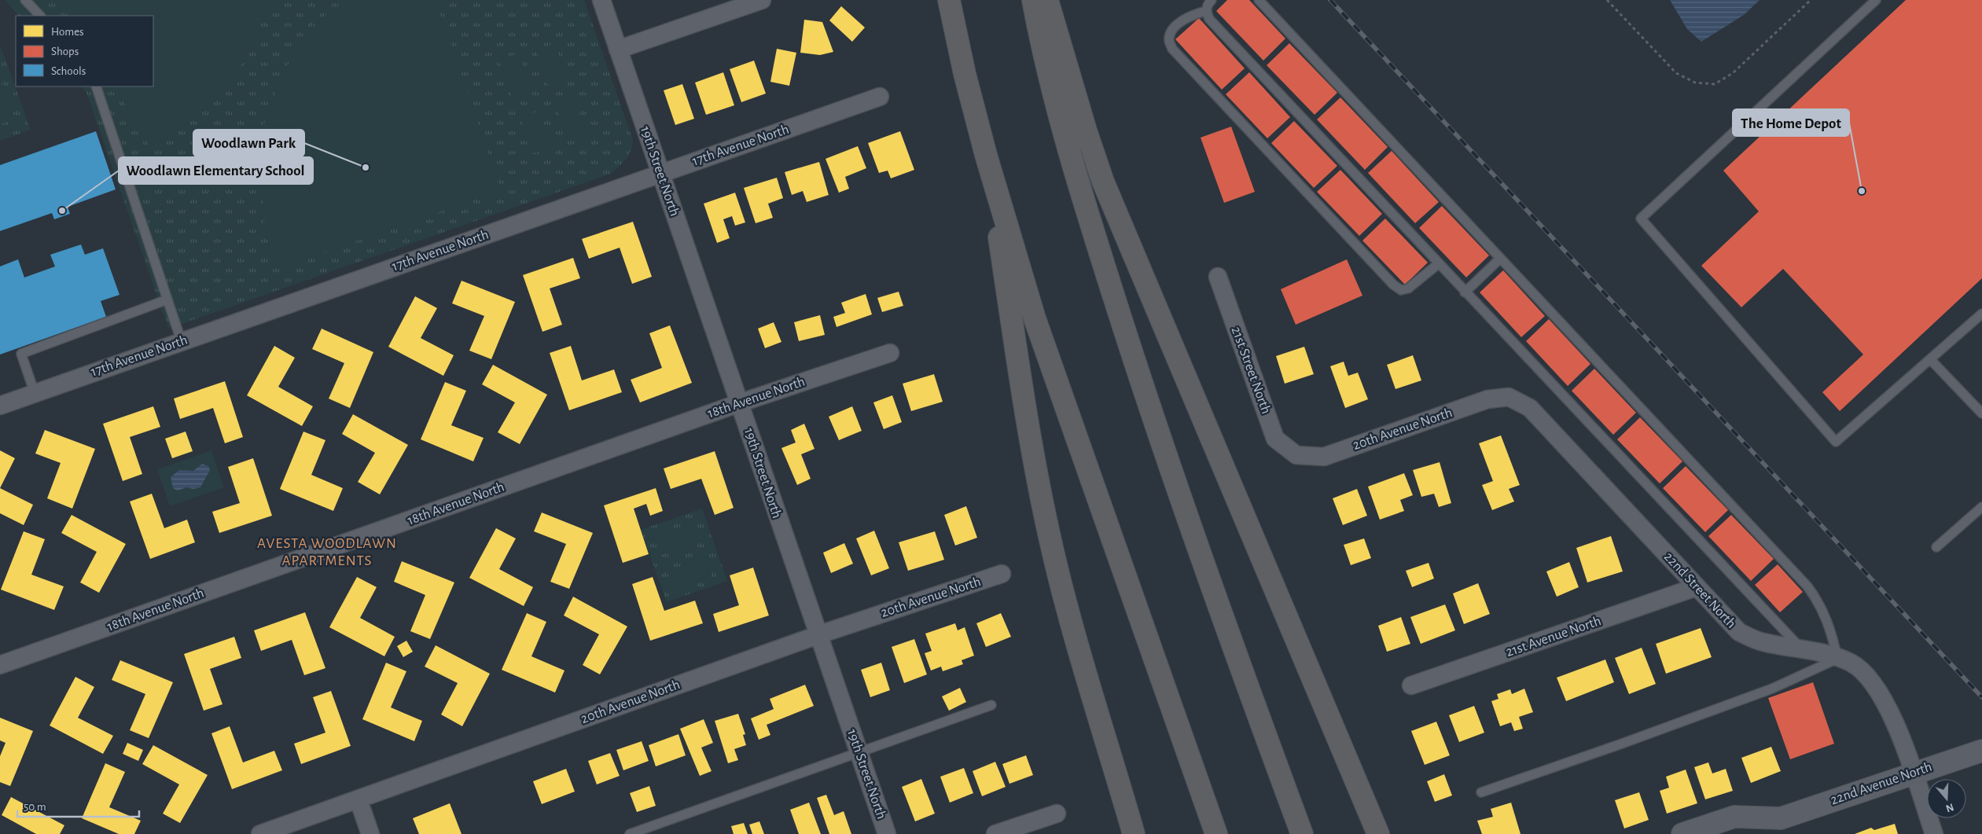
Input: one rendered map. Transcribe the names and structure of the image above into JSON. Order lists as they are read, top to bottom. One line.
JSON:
{"streets":{"main road":["22nd Avenue North"],"street":["17th Avenue North","19th Street North","21st Street North","18th Avenue North","20th Avenue North","22nd Street North","21st Avenue North"]},"crossings":[["17th Avenue North","19th Street North"],["19th Street North","18th Avenue North"],["19th Street North","20th Avenue North"],["21st Street North","20th Avenue North"],["20th Avenue North","22nd Street North"],["22nd Street North","21st Avenue North"],["22nd Street North","22nd Avenue North"]],"districts":["AVESTA WOODLAWN APARTMENTS"],"places":["Woodlawn Park","The Home Depot","Woodlawn Elementary School"],"legend":["Homes","Shops","Schools"],"scale_bar":"50 m","north":"bottom"}
